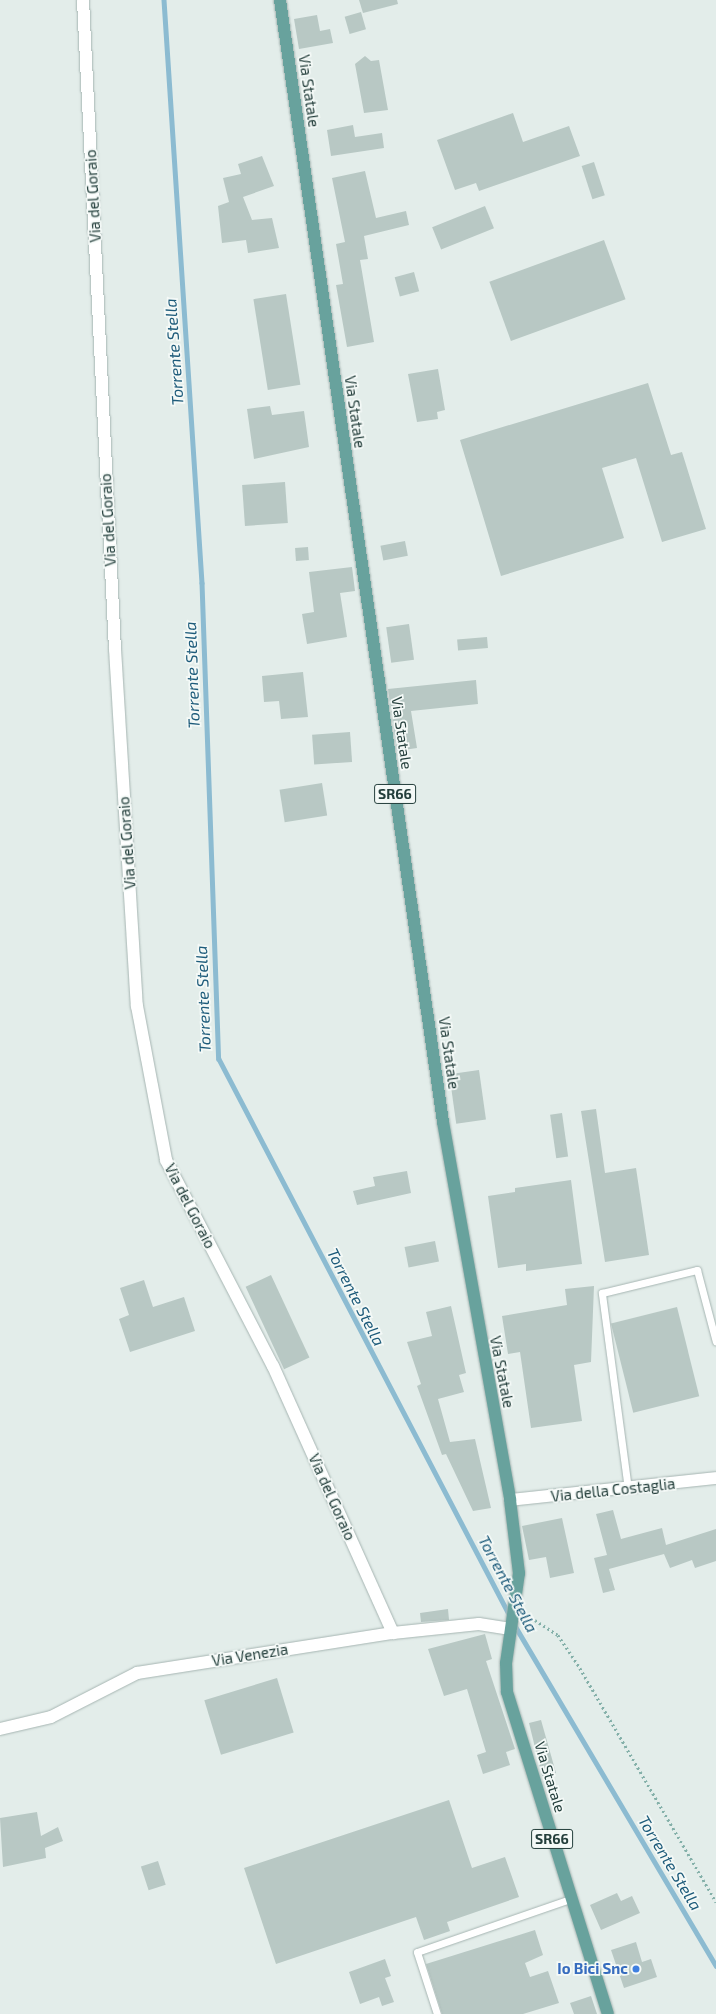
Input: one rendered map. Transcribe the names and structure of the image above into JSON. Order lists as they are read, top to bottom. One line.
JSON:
{"streets":{"main road":["Via Statale","SR66"],"street":["Via del Goraio","Via della Costaglia","Via Venezia"]},"crossings":[["Via Statale","Via della Costaglia"],["Via Statale","Via Venezia"],["Via del Goraio","Via Venezia"]],"water":["Torrente Stella"],"places":["Io Bici Snc"]}
